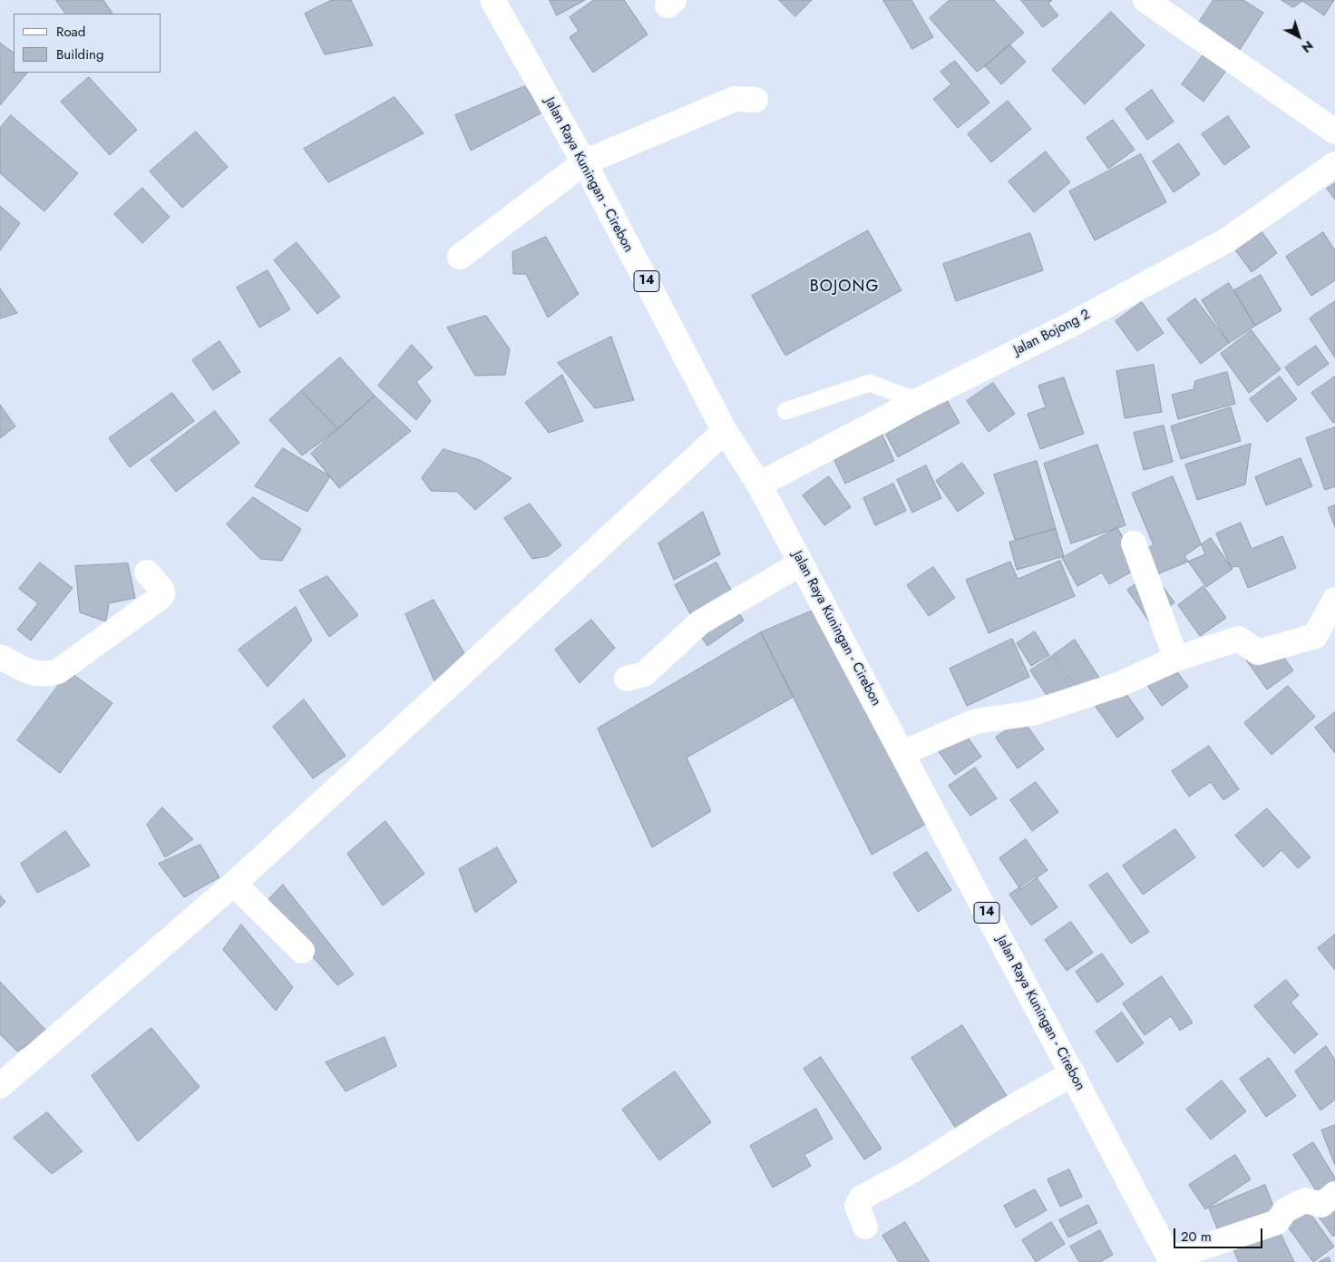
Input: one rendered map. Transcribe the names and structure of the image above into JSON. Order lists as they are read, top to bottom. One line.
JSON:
{"streets":{"main road":["Jalan Raya Kuningan - Cirebon","14","Jalan Bojong 2"]},"crossings":[["Jalan Raya Kuningan - Cirebon","Jalan Bojong 2"]],"districts":["BOJONG"],"legend":["Road","Building"],"scale_bar":"20 m","north":"bottom right"}
